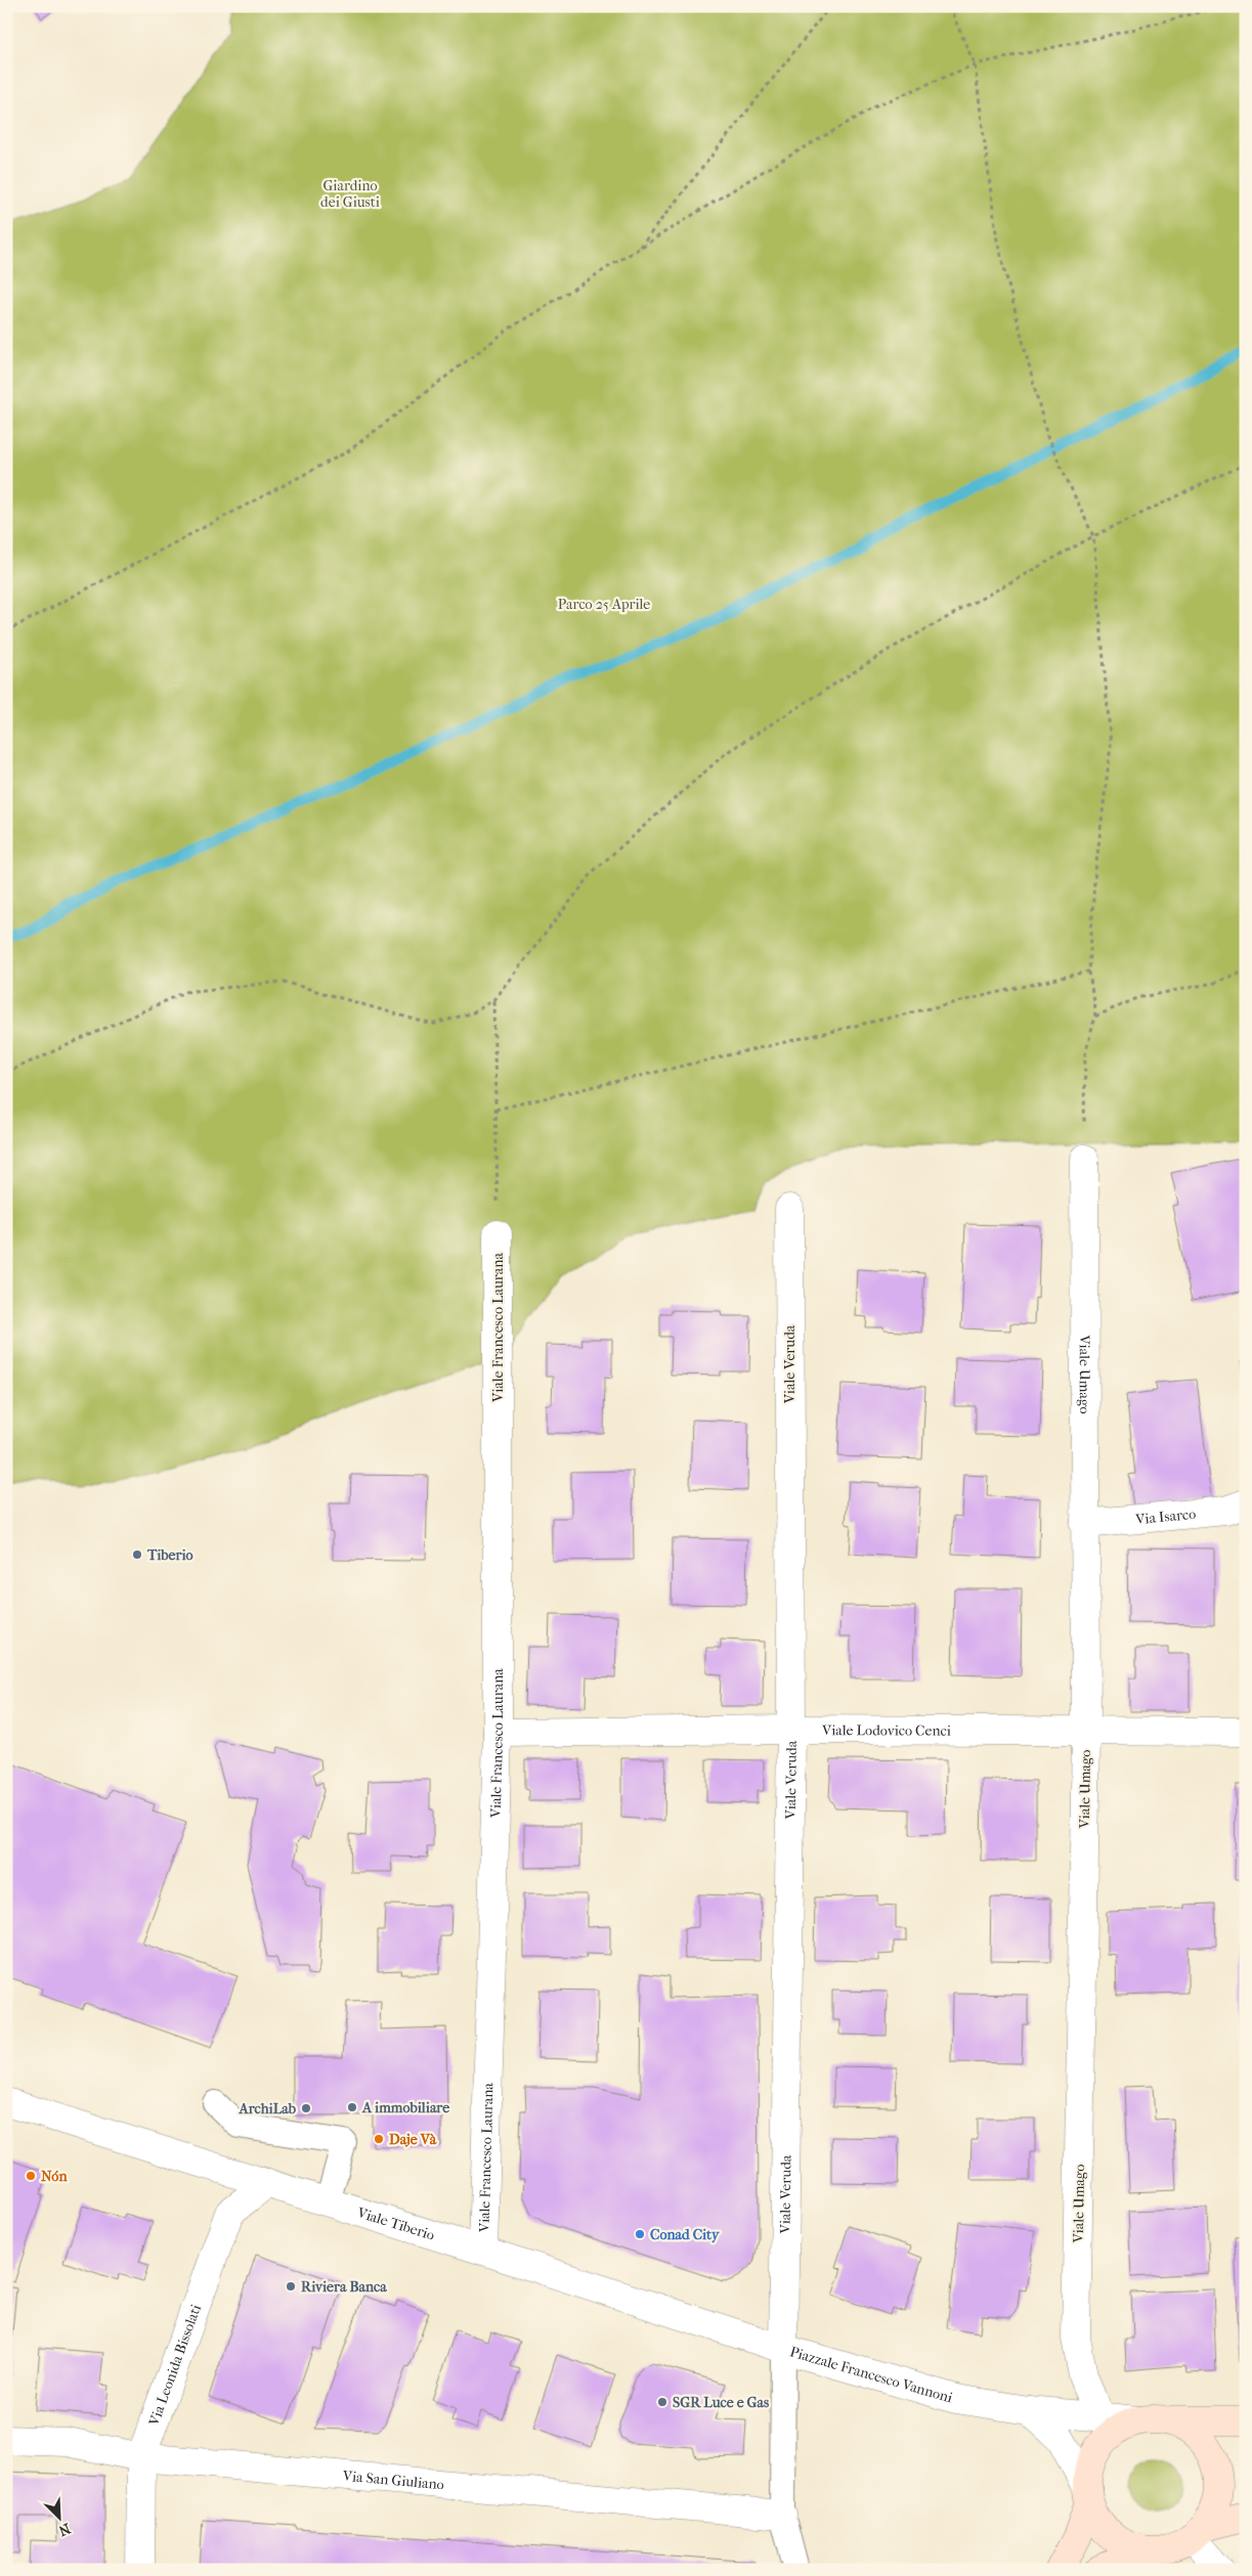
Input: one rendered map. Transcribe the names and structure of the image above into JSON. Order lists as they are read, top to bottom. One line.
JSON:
{"streets":{"street":["Viale Francesco Laurana","Viale Veruda","Viale Umago","Via Isarco","Viale Lodovico Cenci","Viale Tiberio","Via Leonida Bissolati","Piazzale Francesco Vannoni","Via San Giuliano"]},"crossings":[["Viale Francesco Laurana","Viale Lodovico Cenci"],["Viale Francesco Laurana","Viale Tiberio"],["Viale Veruda","Viale Lodovico Cenci"],["Viale Veruda","Viale Tiberio"],["Viale Veruda","Piazzale Francesco Vannoni"],["Viale Umago","Via Isarco"],["Viale Umago","Viale Lodovico Cenci"],["Viale Umago","Piazzale Francesco Vannoni"],["Viale Tiberio","Via Leonida Bissolati"],["Viale Tiberio","Piazzale Francesco Vannoni"],["Via Leonida Bissolati","Via San Giuliano"],["Piazzale Francesco Vannoni","Via San Giuliano"]],"parks":["Giardino dei Giusti","Parco 25 Aprile"],"places":["Tiberio","A immobiliare","ArchiLab","Daje Và","Nón","Conad City","Riviera Banca","SGR Luce e Gas"],"north":"bottom right"}
